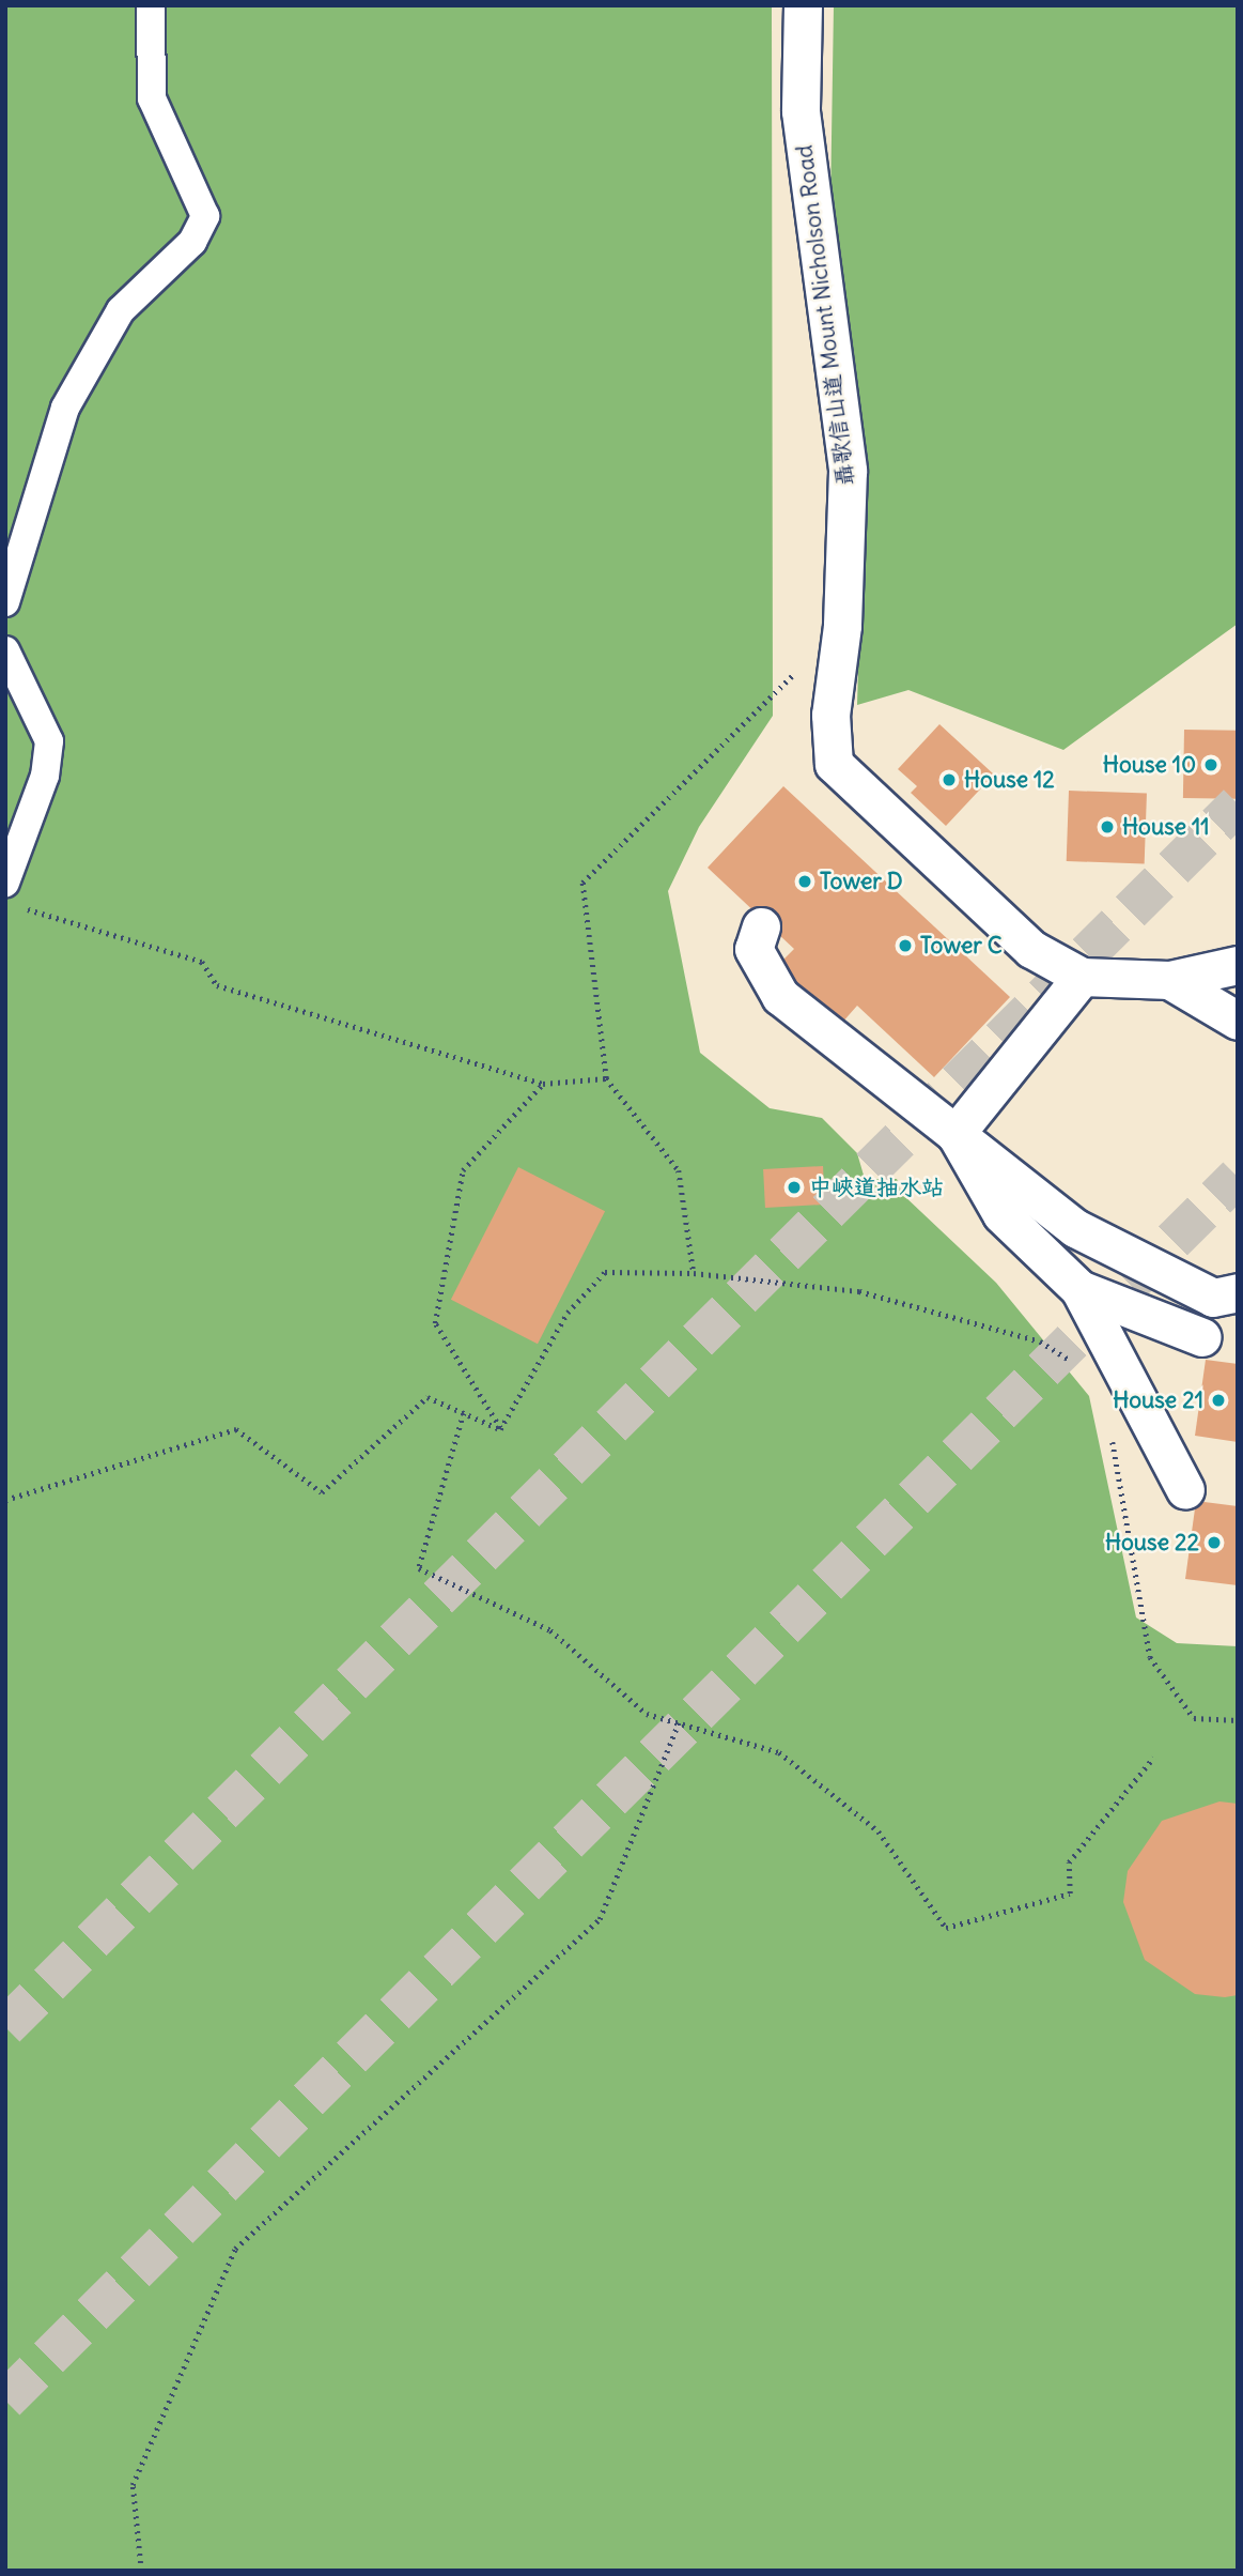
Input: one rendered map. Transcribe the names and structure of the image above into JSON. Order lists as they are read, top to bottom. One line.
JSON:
{"streets":{"street":["聶歌信山道 Mount Nicholson Road"]},"places":["House 10","House 12","House 11","Tower D","Tower C","中峽道抽水站","House 21","House 22"]}
